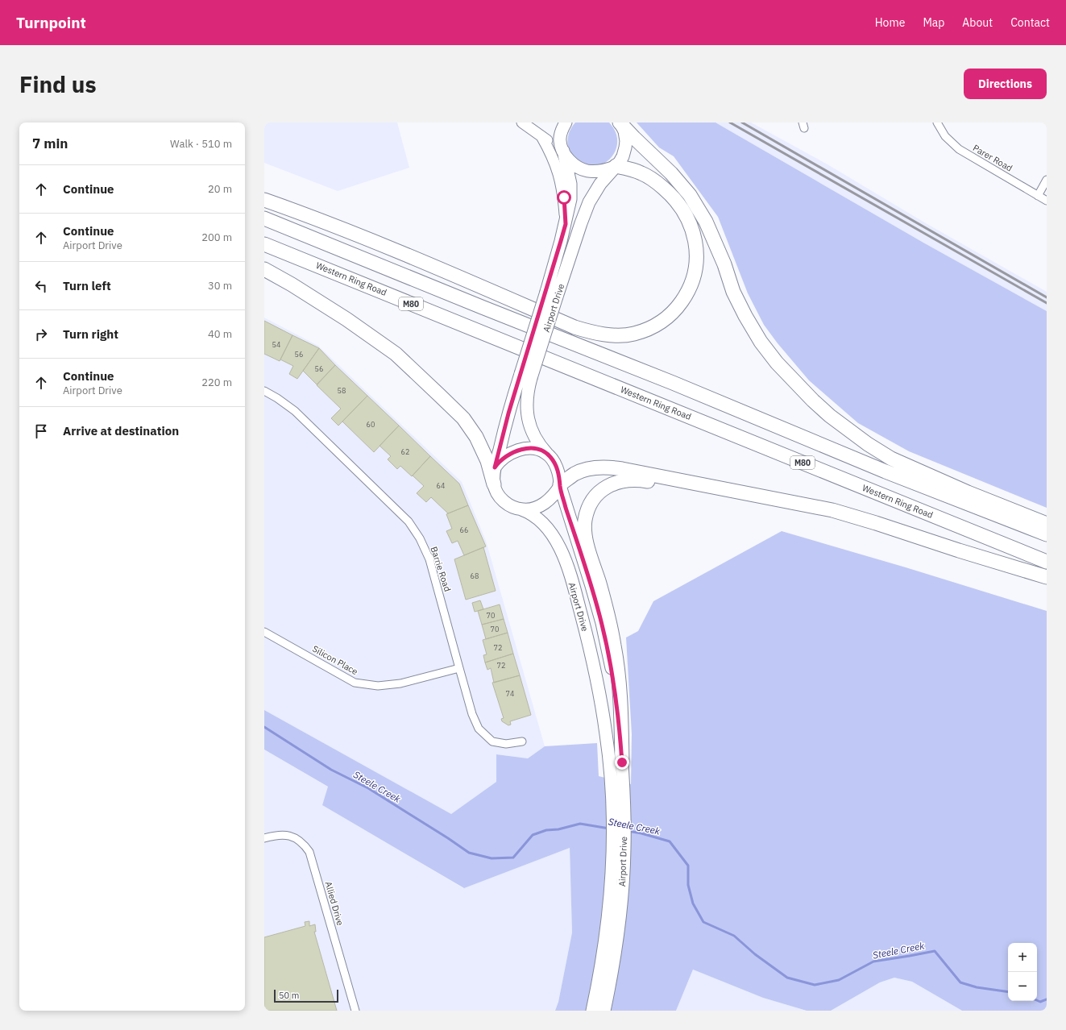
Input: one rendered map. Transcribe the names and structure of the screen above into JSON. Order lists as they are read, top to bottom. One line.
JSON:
{"streets":{"highway":["Western Ring Road","M80"],"main road":["Airport Drive"],"street":["Parer Road","Barrie Road","Silicon Place","Allied Drive"]},"crossings":[["Barrie Road","Silicon Place"]],"water":["Steele Creek"],"house_numbers":["54","56","56","58","60","62","64","66","68","70","70","72","72","74"],"scale_bar":"50 m","page":{"header":"Turnpoint","nav":["Home","Map","About","Contact"],"buttons":"Directions","title":"Find us","heading":["7 min","Walk · 510 m"],"list":[["Continue","20 m"],["Continue","Airport Drive","200 m"],["Turn left","30 m"],["Turn right","40 m"],["Continue","Airport Drive","220 m"],"Arrive at destination"],"map_buttons":["+","−"],"scale":"50 m"}}
